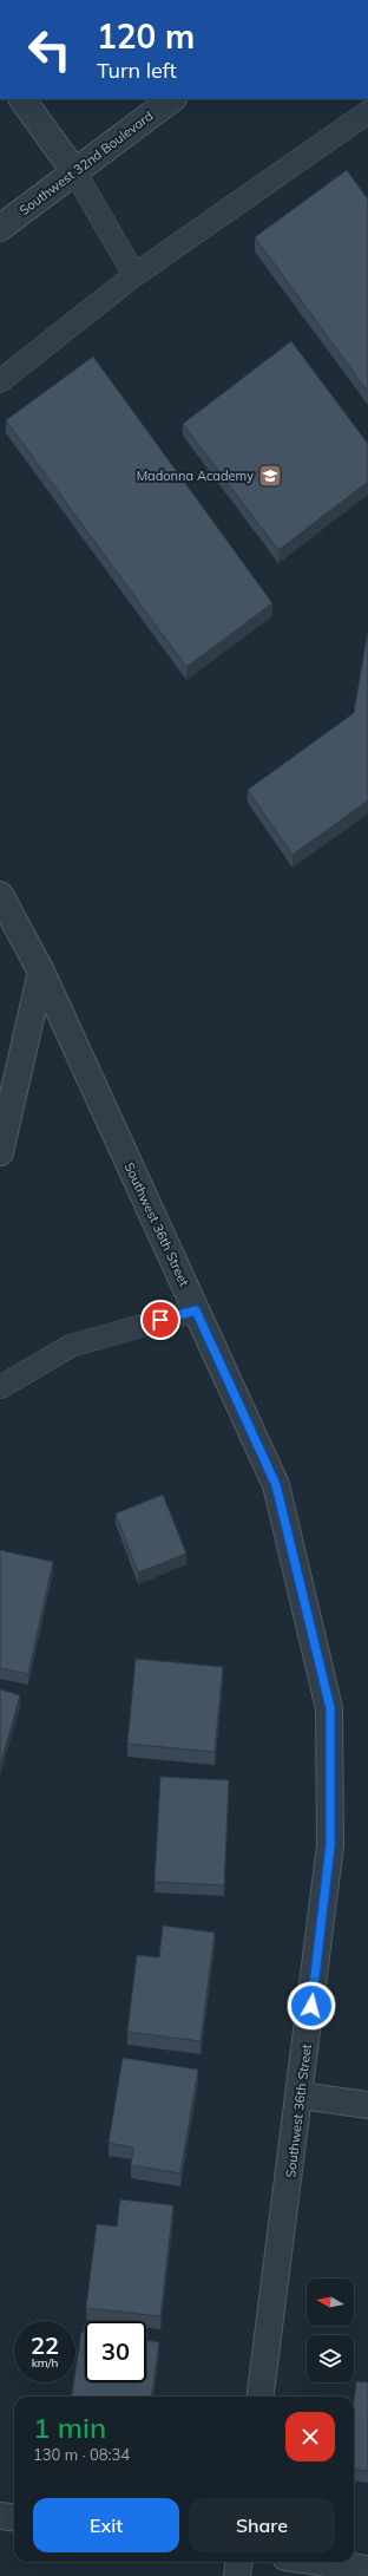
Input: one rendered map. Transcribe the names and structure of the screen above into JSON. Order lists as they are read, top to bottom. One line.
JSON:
{"streets":{"street":["Southwest 32nd Boulevard","Southwest 36th Street"]},"places":{"school or university":["Madonna Academy"]},"north":"left","page":{"turn":["120 m","Turn left"],"speed":"22 km/h","limit":"30","heading":["1 min","130 m · 08:34"],"buttons":["Exit","Share"]}}
